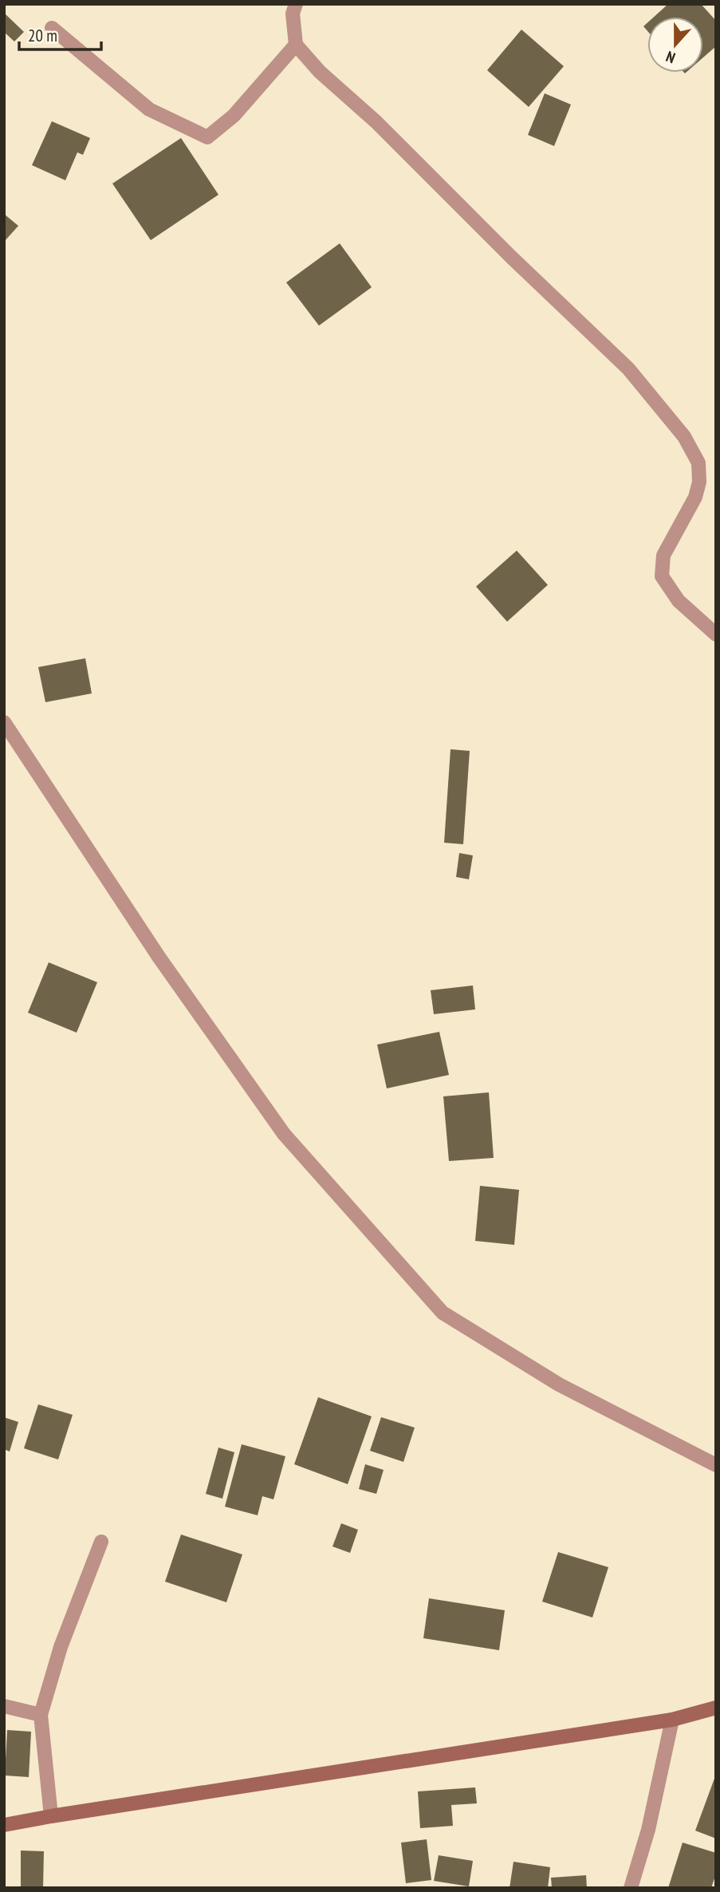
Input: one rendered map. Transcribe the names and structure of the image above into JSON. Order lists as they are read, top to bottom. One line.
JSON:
{"scale_bar":"20 m","north":"bottom"}
